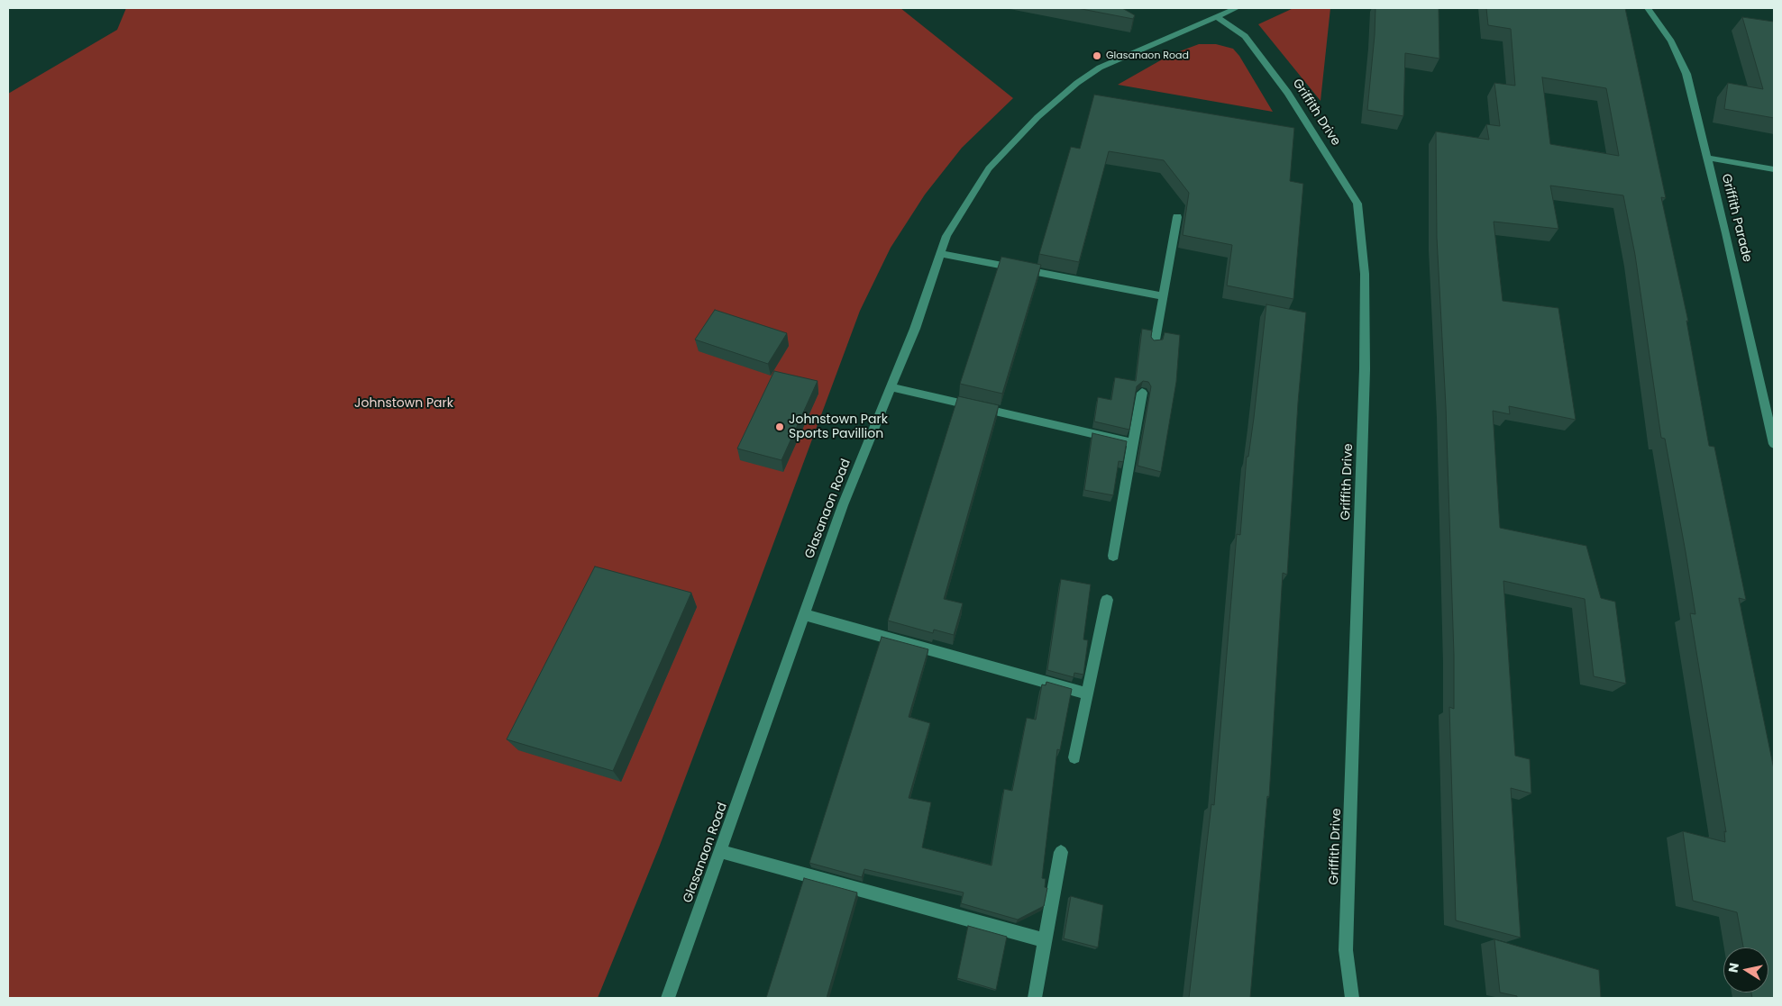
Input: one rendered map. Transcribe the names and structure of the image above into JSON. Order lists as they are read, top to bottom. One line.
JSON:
{"streets":{"street":["Griffith Drive","Griffith Parade","Glasanaon Road"]},"crossings":[["Griffith Drive","Glasanaon Road"]],"parks":["Johnstown Park"],"places":["Glasanaon Road","Johnstown Park Sports Pavillion"],"north":"left"}
